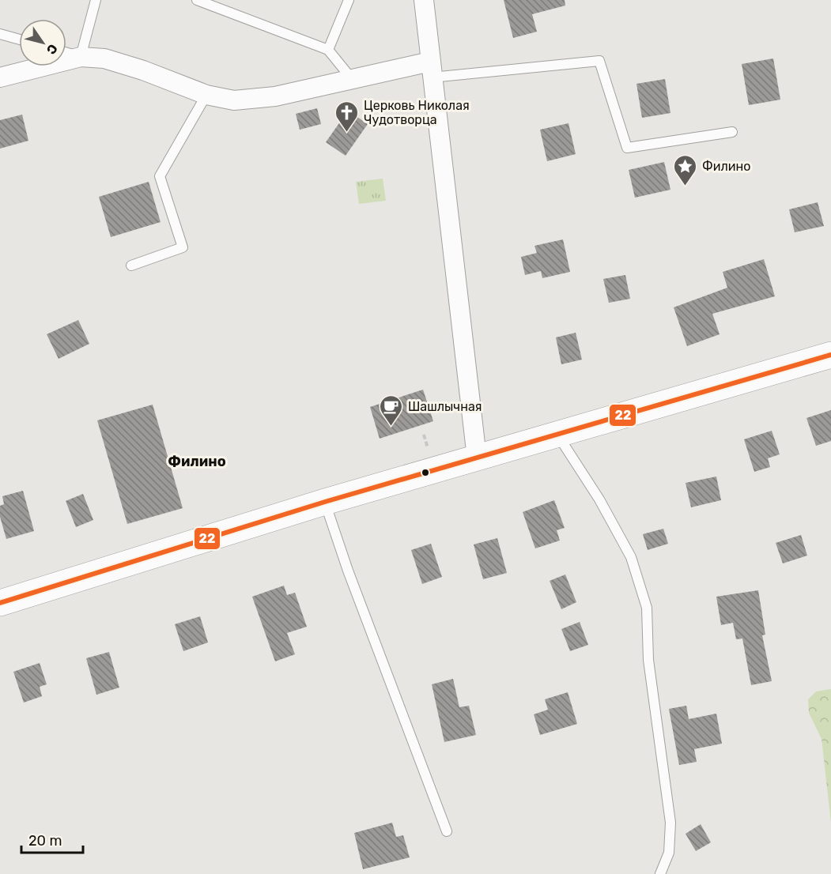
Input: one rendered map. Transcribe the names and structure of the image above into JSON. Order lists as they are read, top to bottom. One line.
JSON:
{"districts":["Филино"],"places":{"church":["Церковь Николая Чудотворца"],"place":["Филино"],"cafe":["Шашлычная"]},"lines":["transit line 22"],"scale_bar":"20 m","north":"bottom right"}
